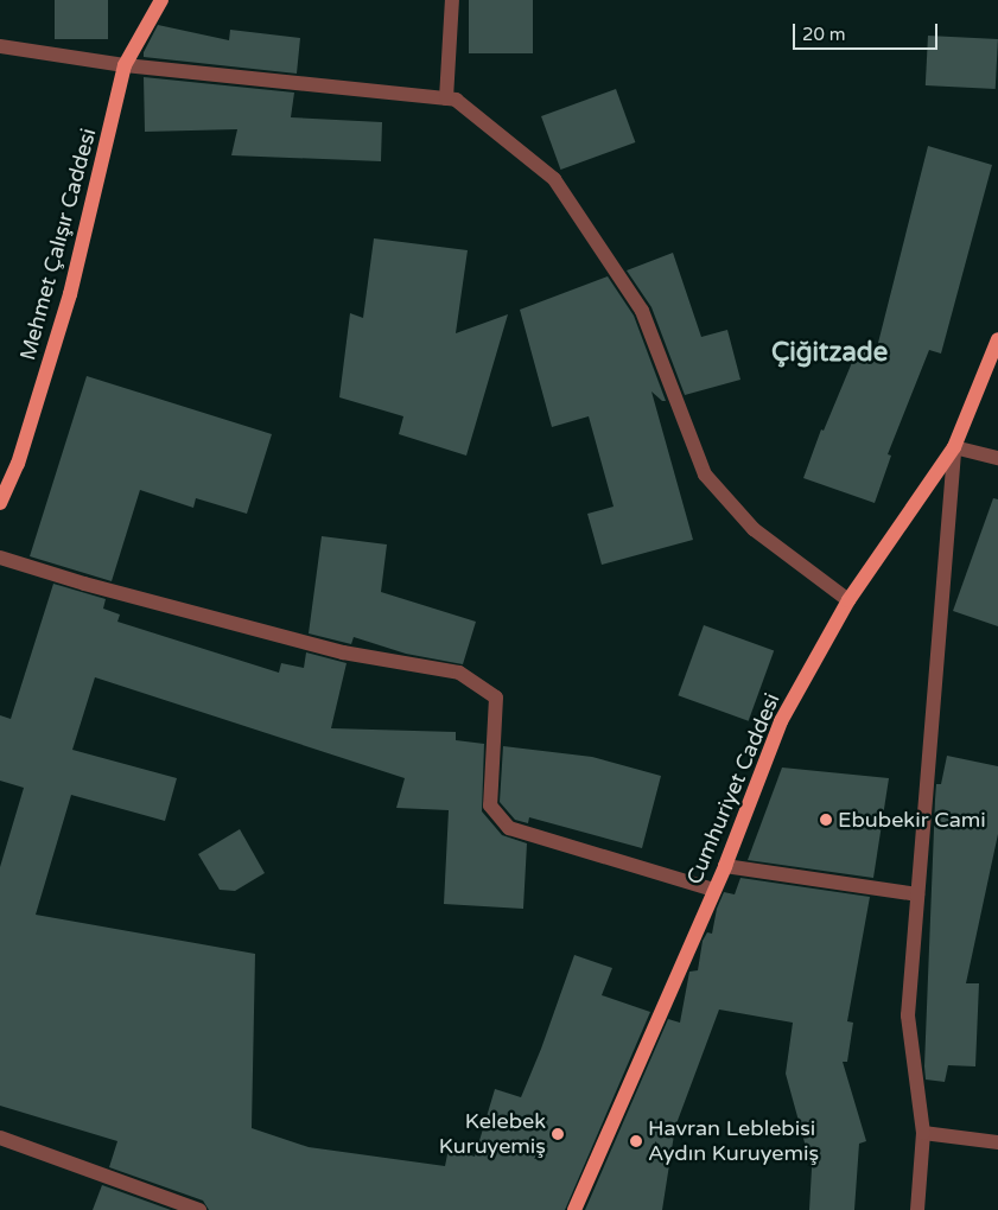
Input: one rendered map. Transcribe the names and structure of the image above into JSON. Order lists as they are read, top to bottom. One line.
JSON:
{"streets":{"main road":["Mehmet Çalışır Caddesi","Cumhuriyet Caddesi"]},"districts":["Çiğitzade"],"places":["Ebubekir Cami","Kelebek Kuruyemiş","Havran Leblebisi Aydın Kuruyemiş"],"scale_bar":"20 m"}
